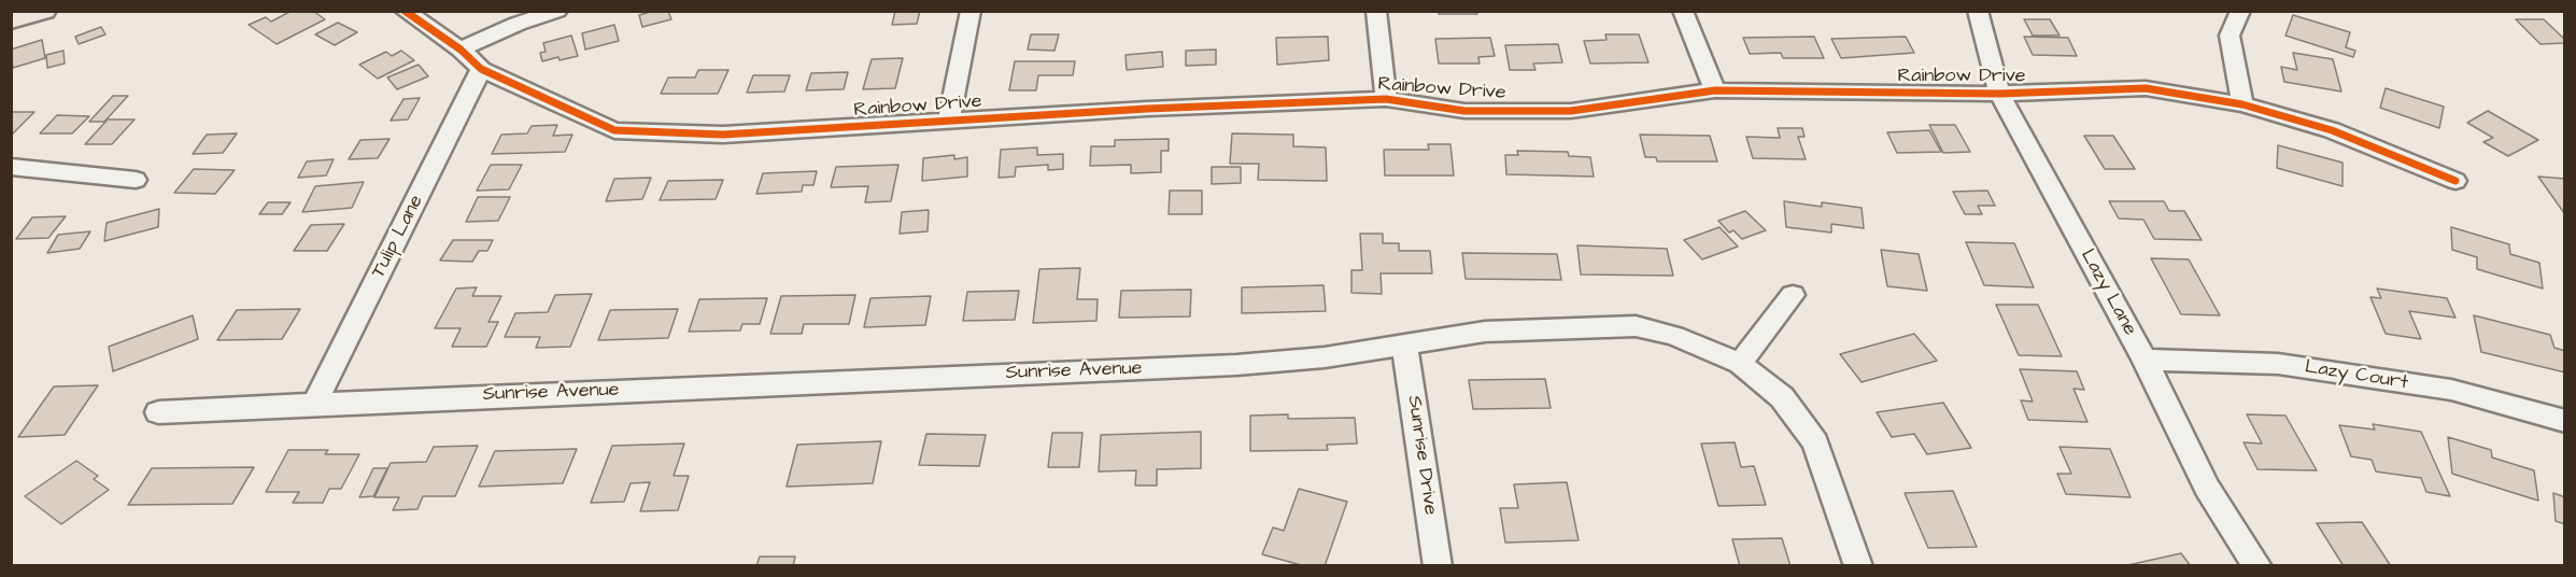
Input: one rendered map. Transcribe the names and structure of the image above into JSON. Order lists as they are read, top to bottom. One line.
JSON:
{"streets":{"street":["Rainbow Drive","Tulip Lane","Lazy Lane","Sunrise Avenue","Lazy Court","Sunrise Drive"]},"crossings":[["Rainbow Drive","Tulip Lane"],["Rainbow Drive","Lazy Lane"],["Tulip Lane","Sunrise Avenue"],["Lazy Lane","Lazy Court"],["Sunrise Avenue","Sunrise Drive"]]}
